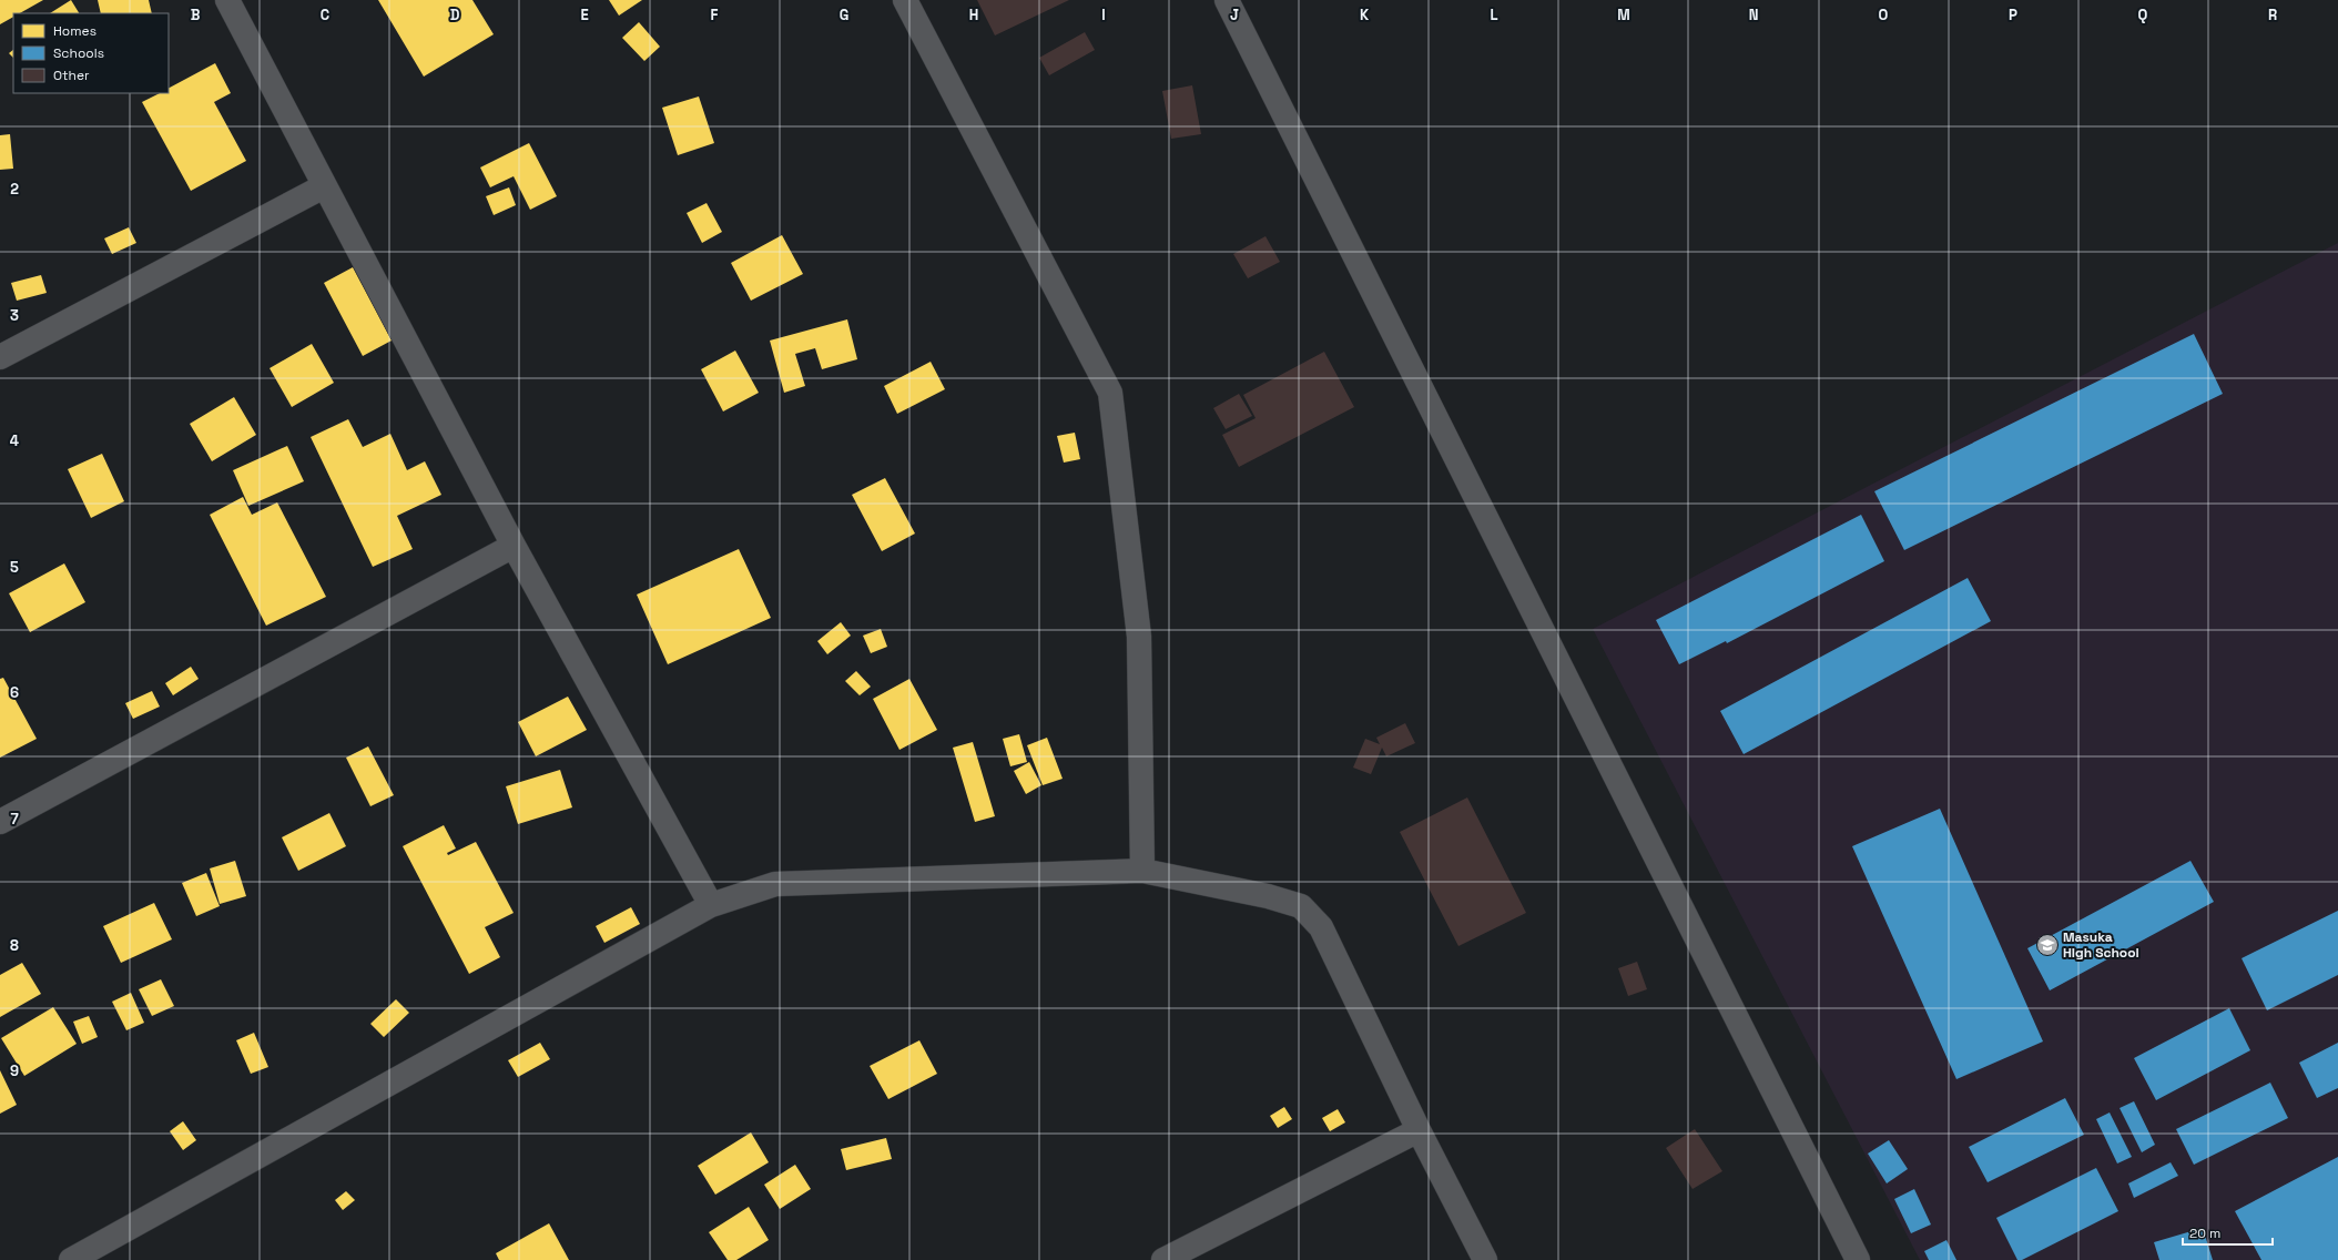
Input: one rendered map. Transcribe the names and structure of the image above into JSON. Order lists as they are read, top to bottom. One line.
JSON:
{"places":{"school or university":["Masuka High School"]},"legend":["Homes","Schools","Other"],"scale_bar":"20 m","grid":{"columns":["B","C","D","E","F","G","H","I","J","K","L","M","N","O","P","Q","R"],"rows":["2","3","4","5","6","7","8","9"]}}
